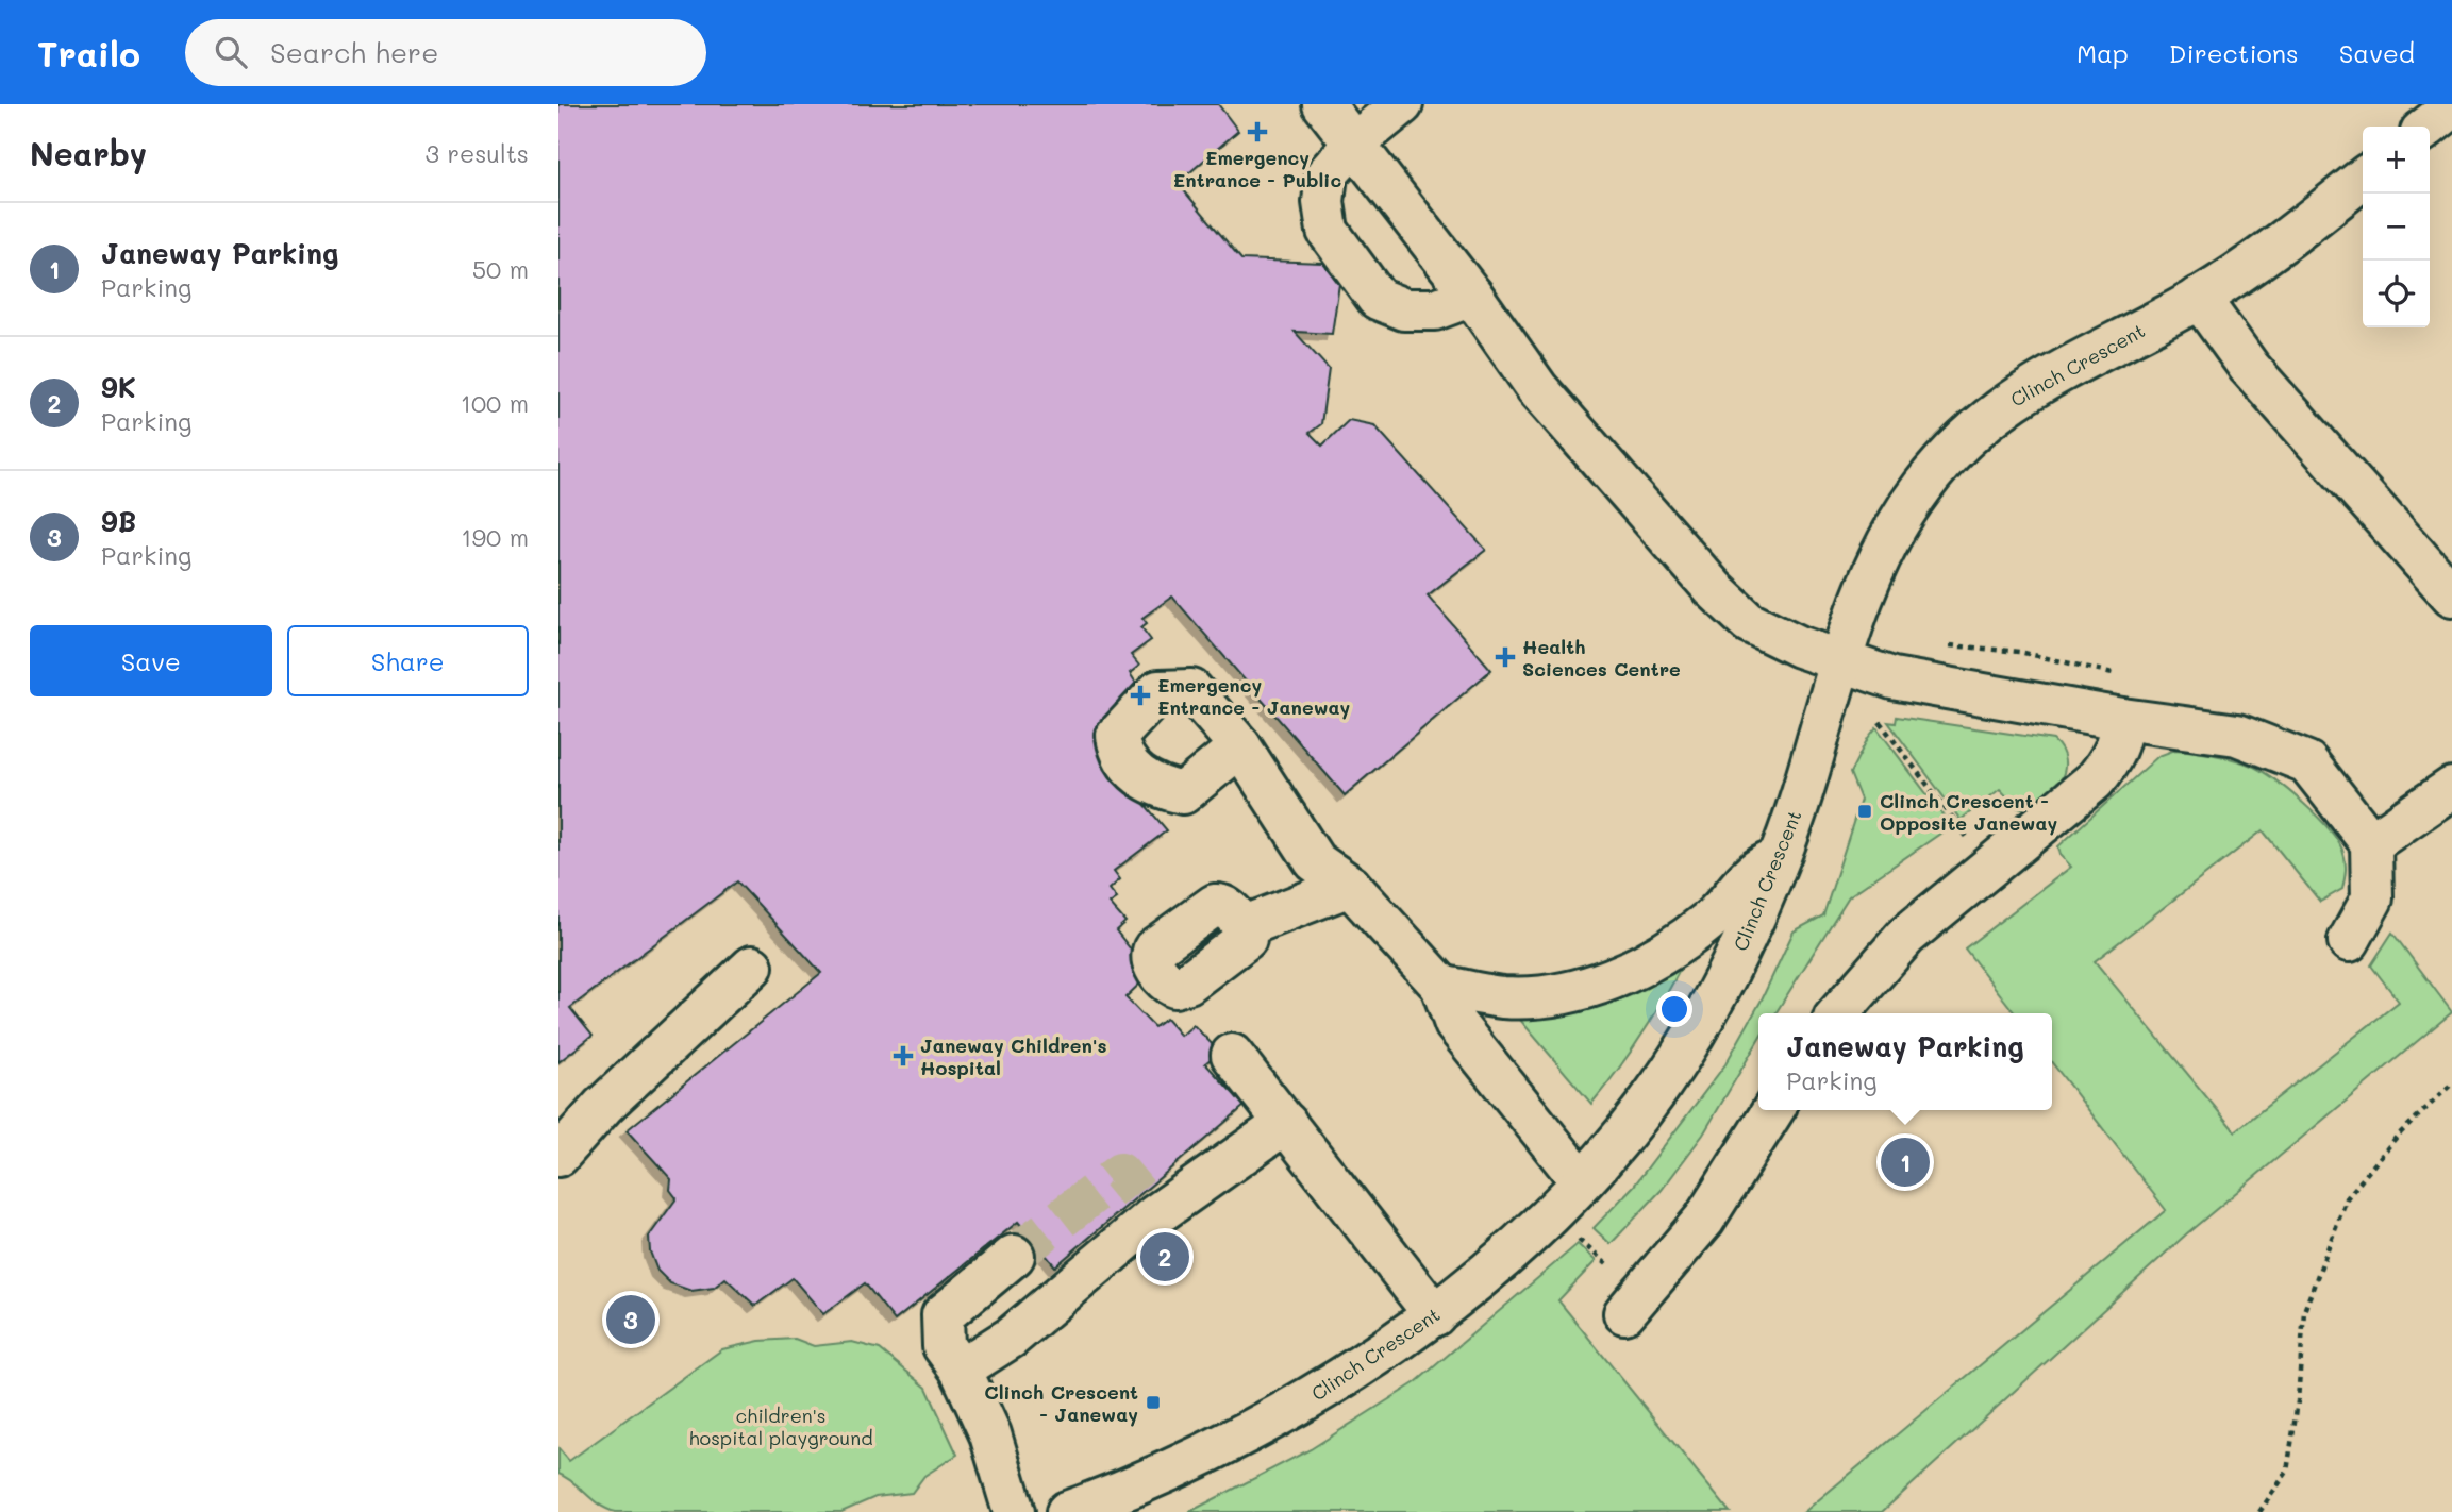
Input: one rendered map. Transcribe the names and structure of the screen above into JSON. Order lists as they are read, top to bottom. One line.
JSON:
{"streets":{"lane":["Clinch Crescent"]},"parks":["children's hospital playground"],"places":{"health":["Emergency Entrance - Public","Health Sciences Centre","Emergency Entrance - Janeway","Janeway Children's Hospital"],"transit":["Clinch Crescent - Opposite Janeway","Clinch Crescent - Janeway"]},"page":{"header":"Trailo","search":"Search here","nav":["Map","Directions","Saved"],"heading":["Nearby","3 results"],"map_buttons":["+","−"],"list":[{"mark":"1","name":"Janeway Parking","note":"Parking","value":"50 m"},{"mark":"2","name":"9K","note":"Parking","value":"100 m"},{"mark":"3","name":"9B","note":"Parking","value":"190 m"}],"buttons":["Save","Share"],"popup":["Janeway Parking","Parking"],"pins":["1","2","3"]}}
